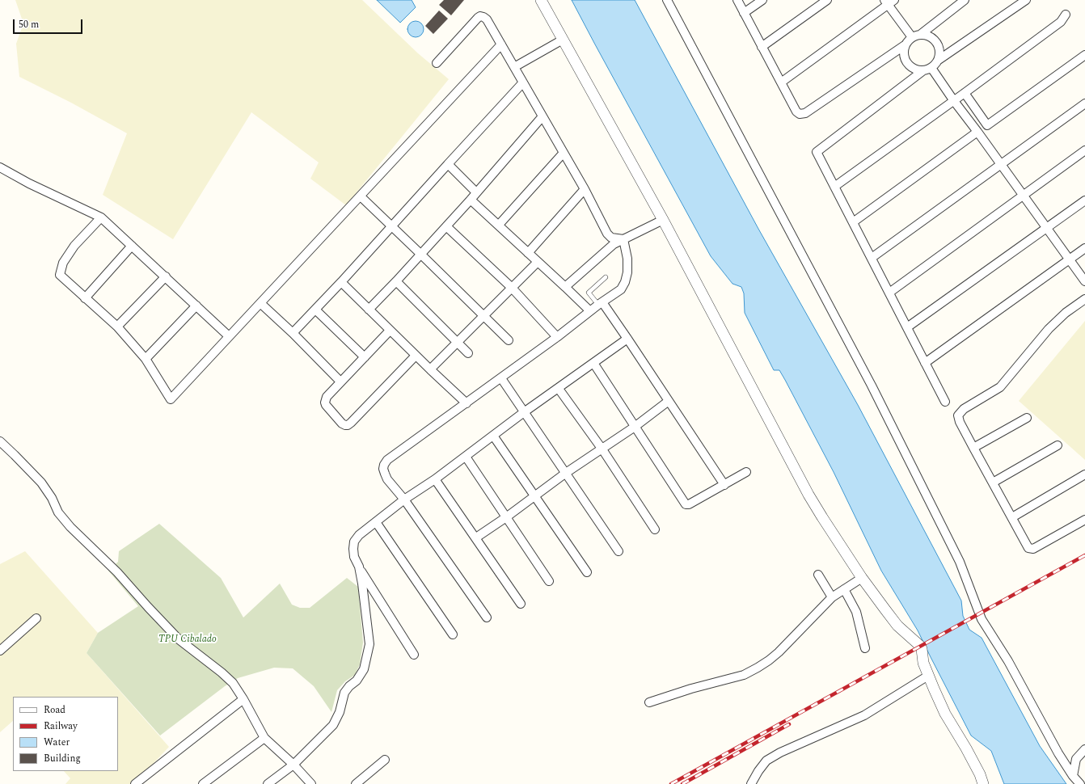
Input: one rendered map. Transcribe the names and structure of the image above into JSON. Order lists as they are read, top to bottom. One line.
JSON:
{"parks":["TPU Cibalado"],"legend":["Road","Railway","Water","Building"],"scale_bar":"50 m"}
